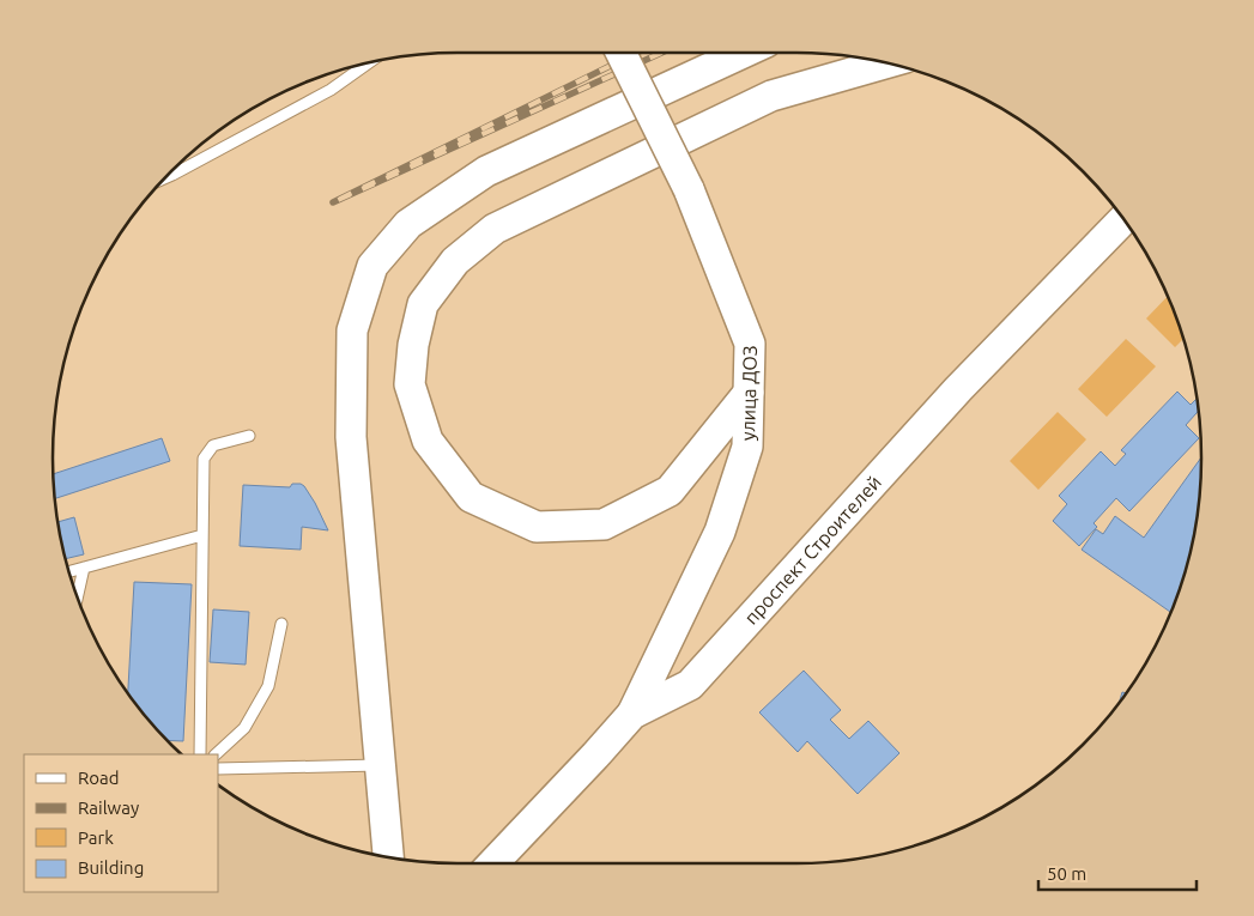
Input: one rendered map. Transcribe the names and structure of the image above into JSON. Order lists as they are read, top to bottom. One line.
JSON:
{"streets":{"main road":["улица ДОЗ","проспект Строителей"]},"crossings":[["улица ДОЗ","проспект Строителей"]],"legend":["Road","Railway","Park","Building"],"scale_bar":"50 m"}
